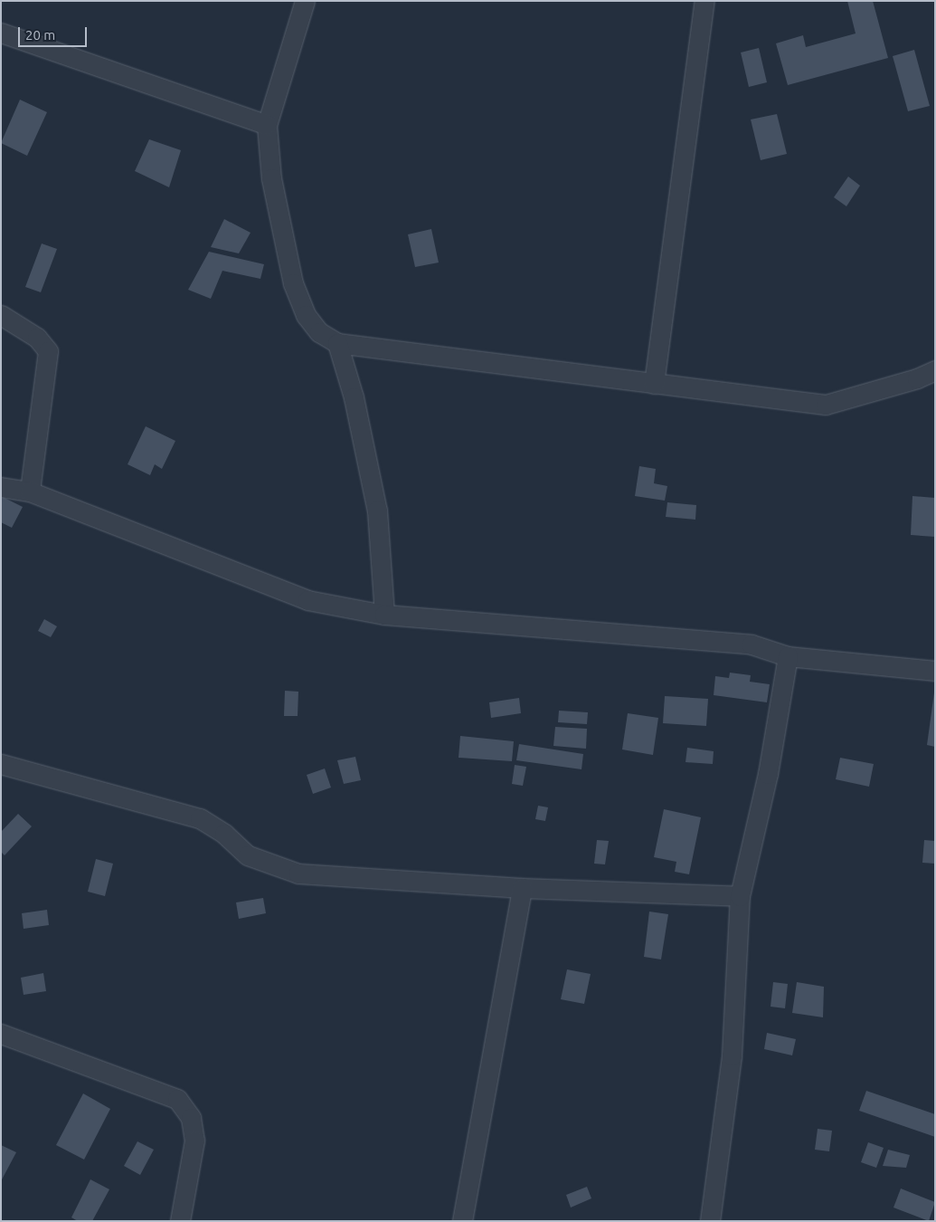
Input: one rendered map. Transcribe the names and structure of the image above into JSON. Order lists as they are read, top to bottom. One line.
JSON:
{"scale_bar":"20 m"}
